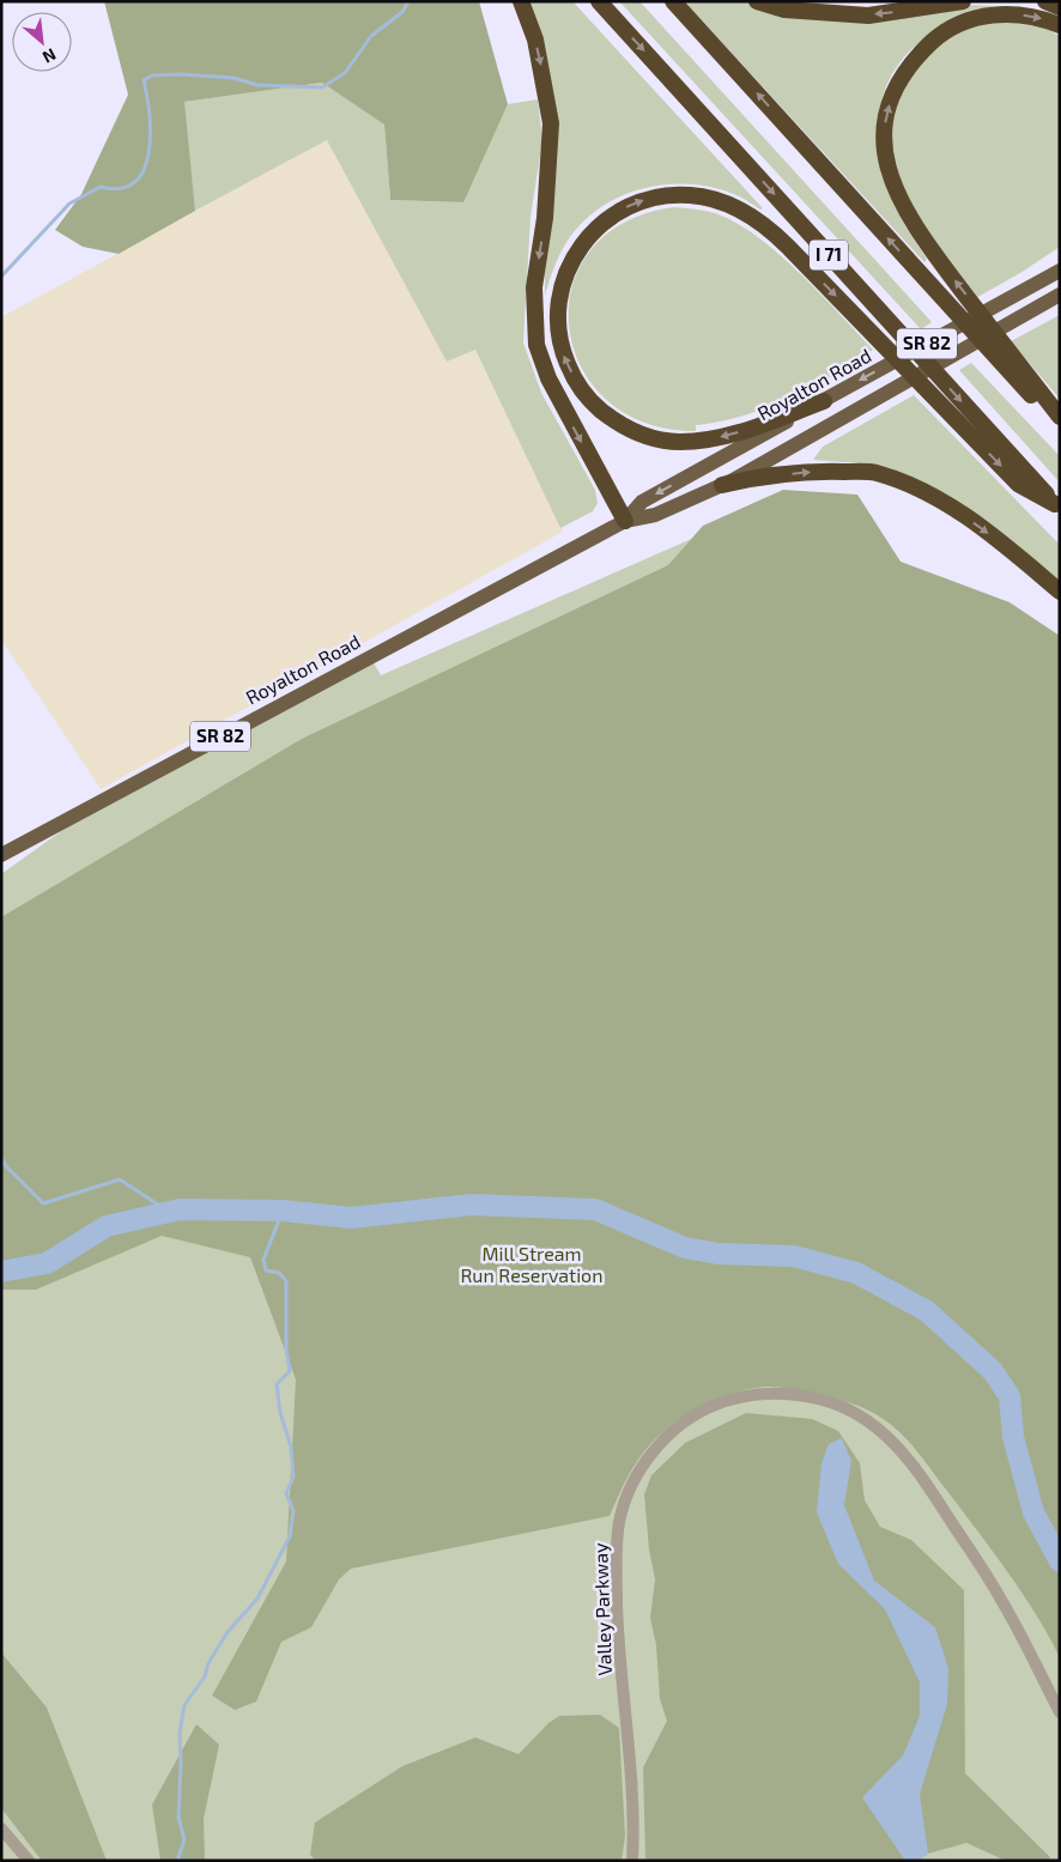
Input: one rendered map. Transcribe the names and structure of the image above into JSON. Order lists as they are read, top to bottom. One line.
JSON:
{"streets":{"highway":["I 71"],"main road":["SR 82","Royalton Road"],"street":["Valley Parkway"]},"parks":["Mill Stream Run Reservation"],"north":"bottom right"}
